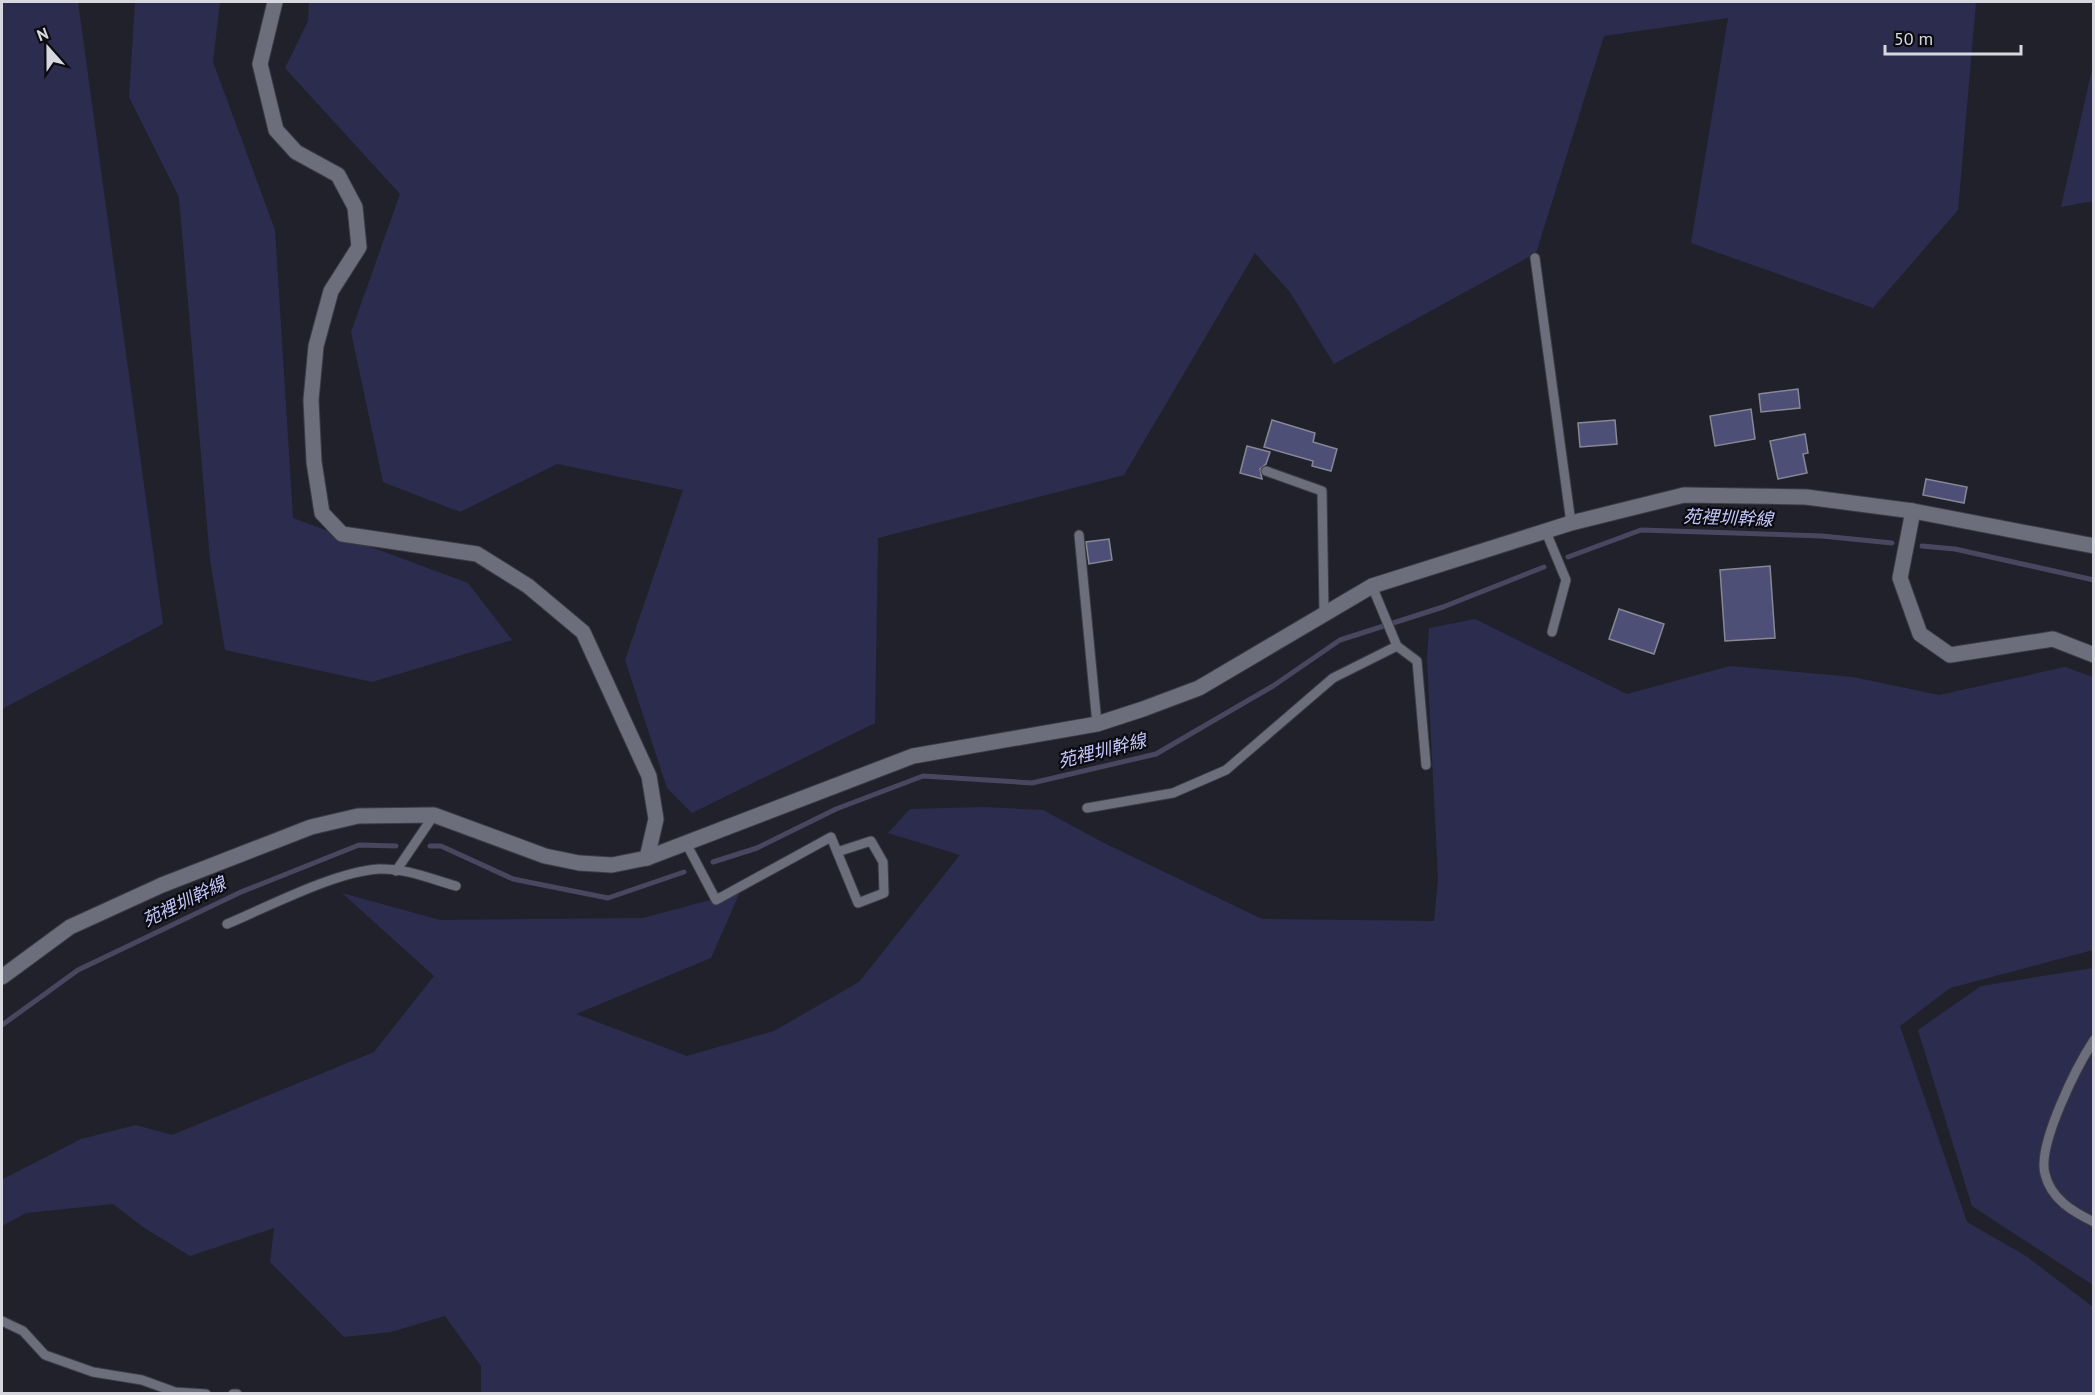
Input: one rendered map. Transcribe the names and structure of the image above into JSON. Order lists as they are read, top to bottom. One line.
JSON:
{"water":["苑裡圳幹線"],"scale_bar":"50 m","north":"top"}
